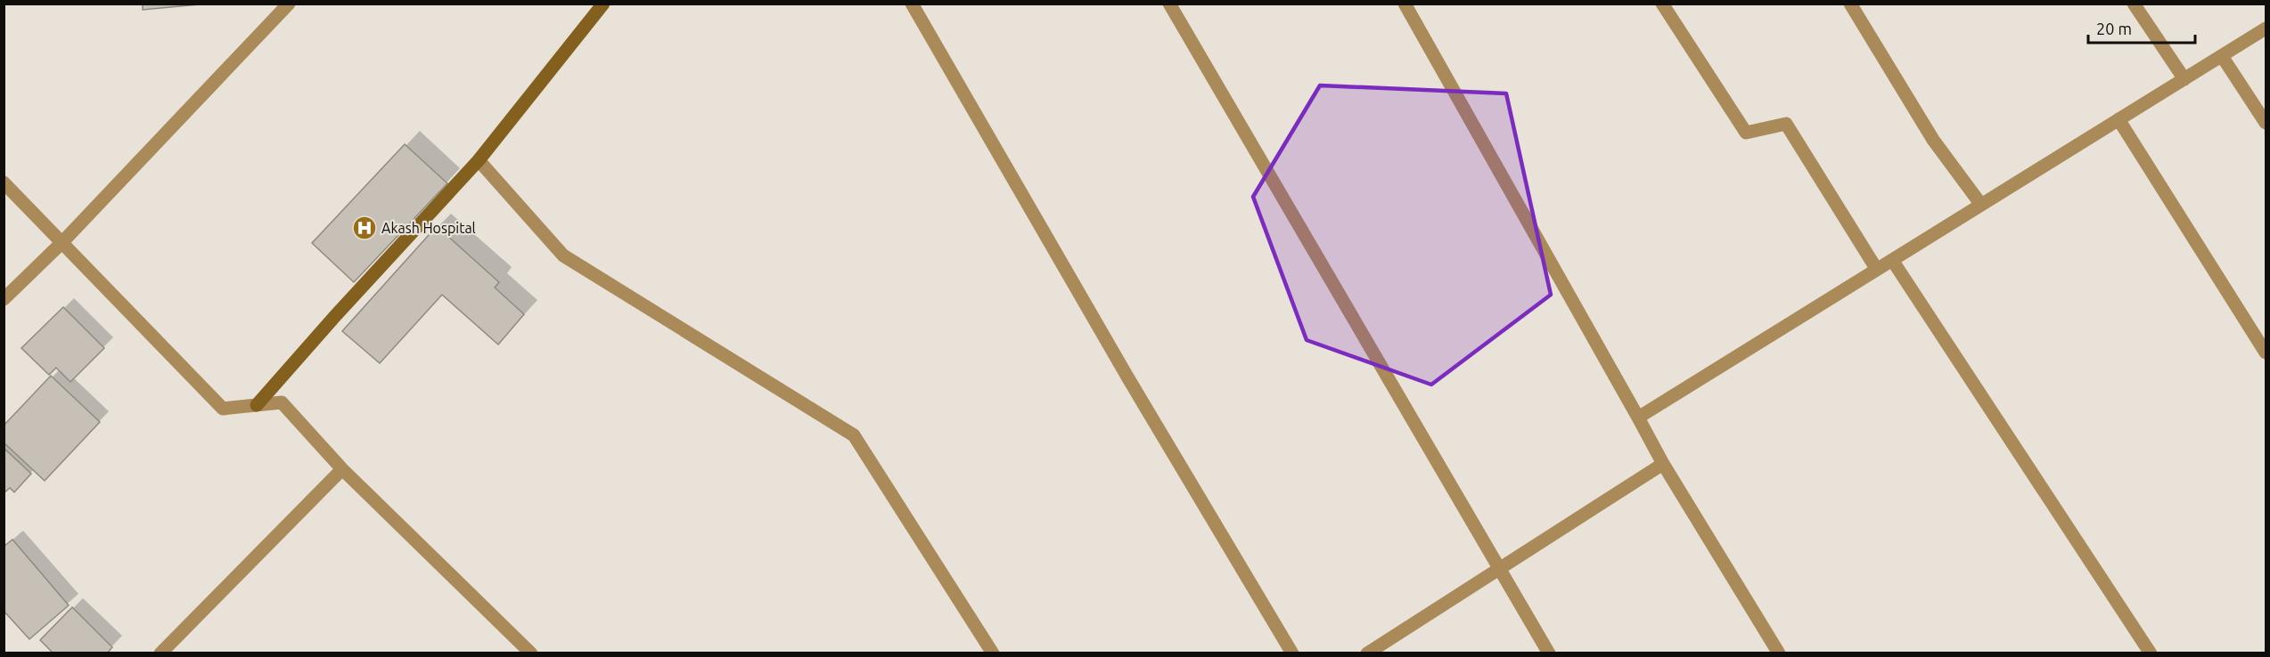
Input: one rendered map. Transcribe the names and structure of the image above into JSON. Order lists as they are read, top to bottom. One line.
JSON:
{"places":{"hospital":["Akash Hospital"]},"scale_bar":"20 m"}
